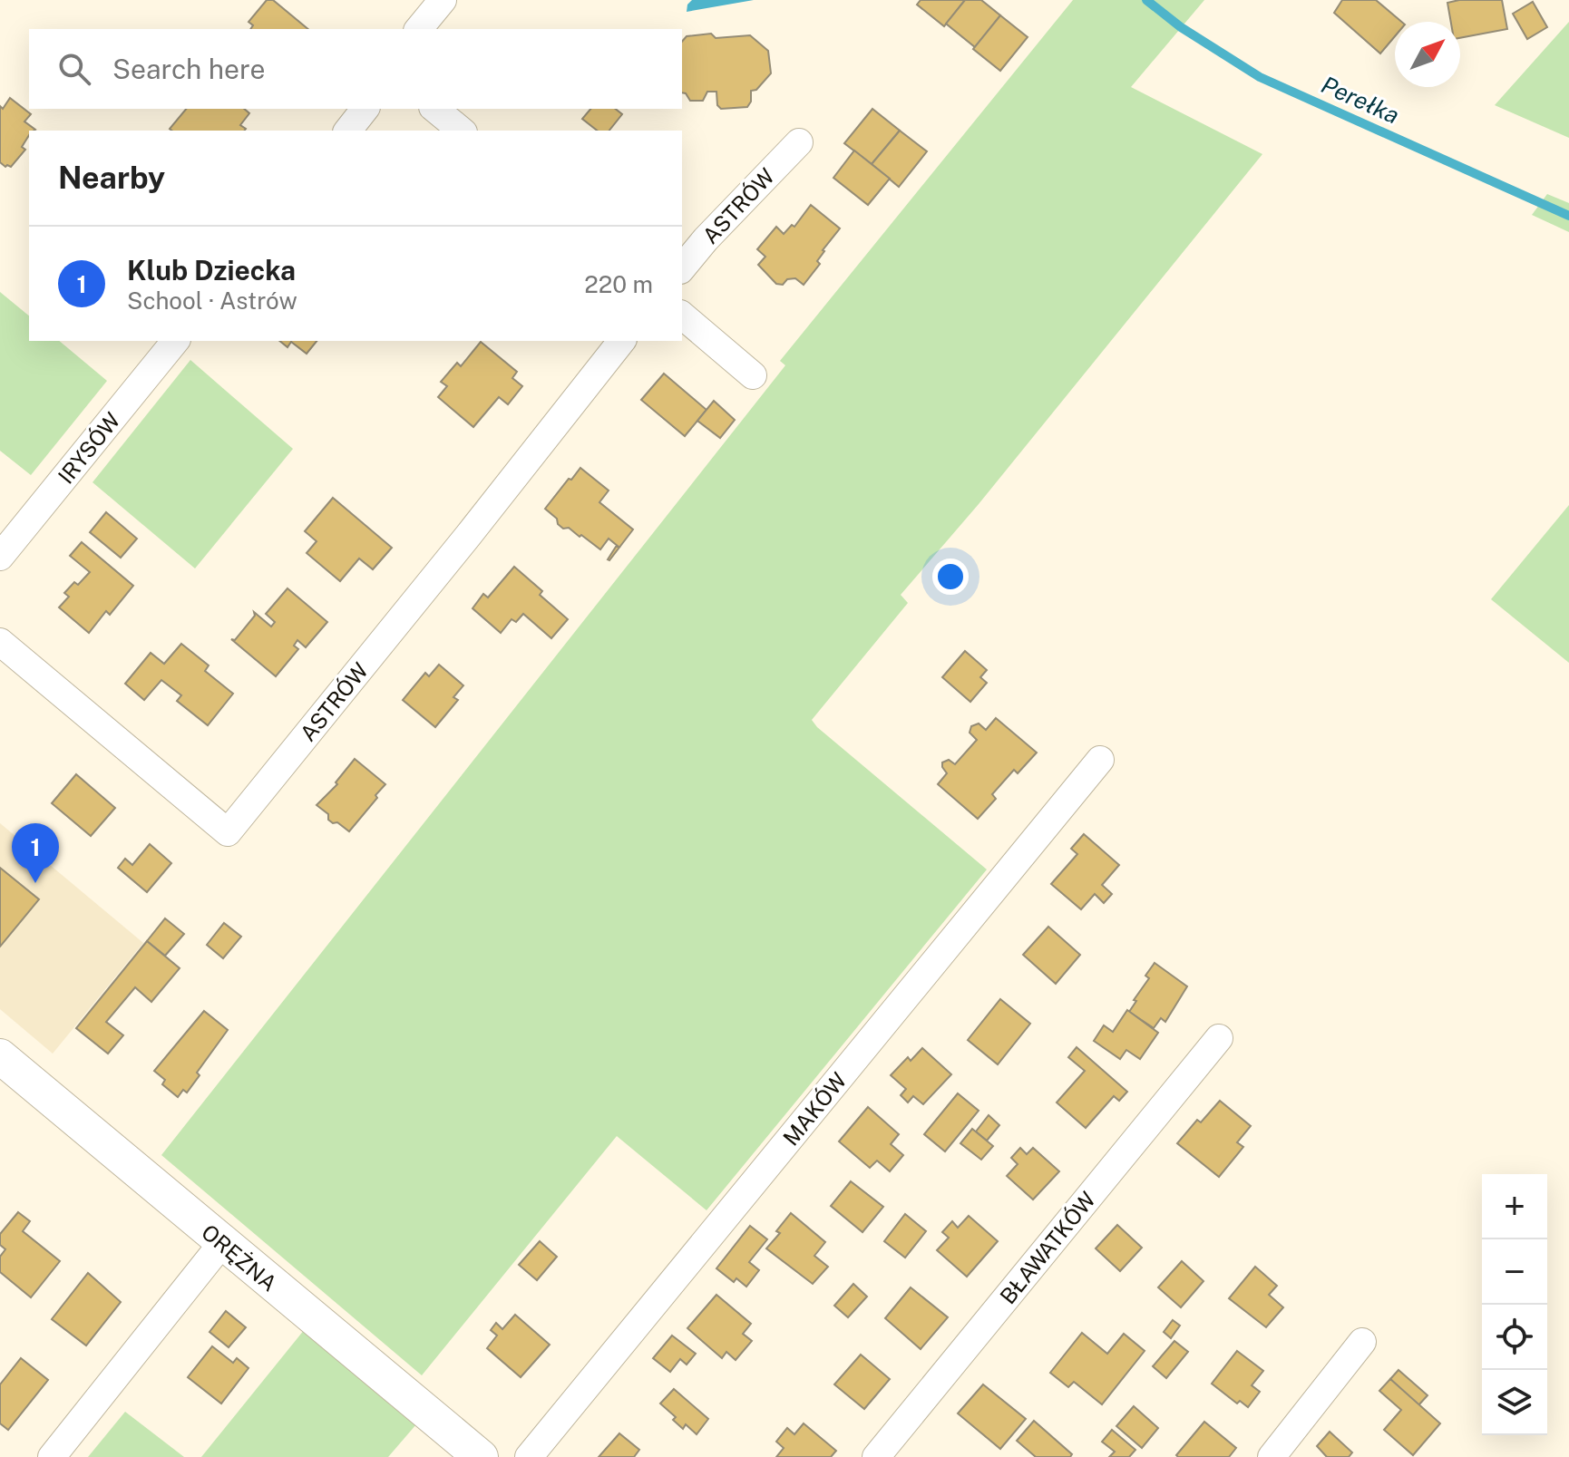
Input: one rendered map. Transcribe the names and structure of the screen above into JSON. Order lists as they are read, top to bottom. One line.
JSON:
{"streets":{"street":["ASTRÓW","IRYSÓW","MAKÓW","BŁAWATKÓW","ORĘŻNA"]},"water":["Perełka"],"north":"top right","page":{"search":"Search here","heading":"Nearby","list":[{"mark":"1","name":"Klub Dziecka","note":"School · Astrów","value":"220 m"}],"pins":"1","map_buttons":["+","−"]}}
